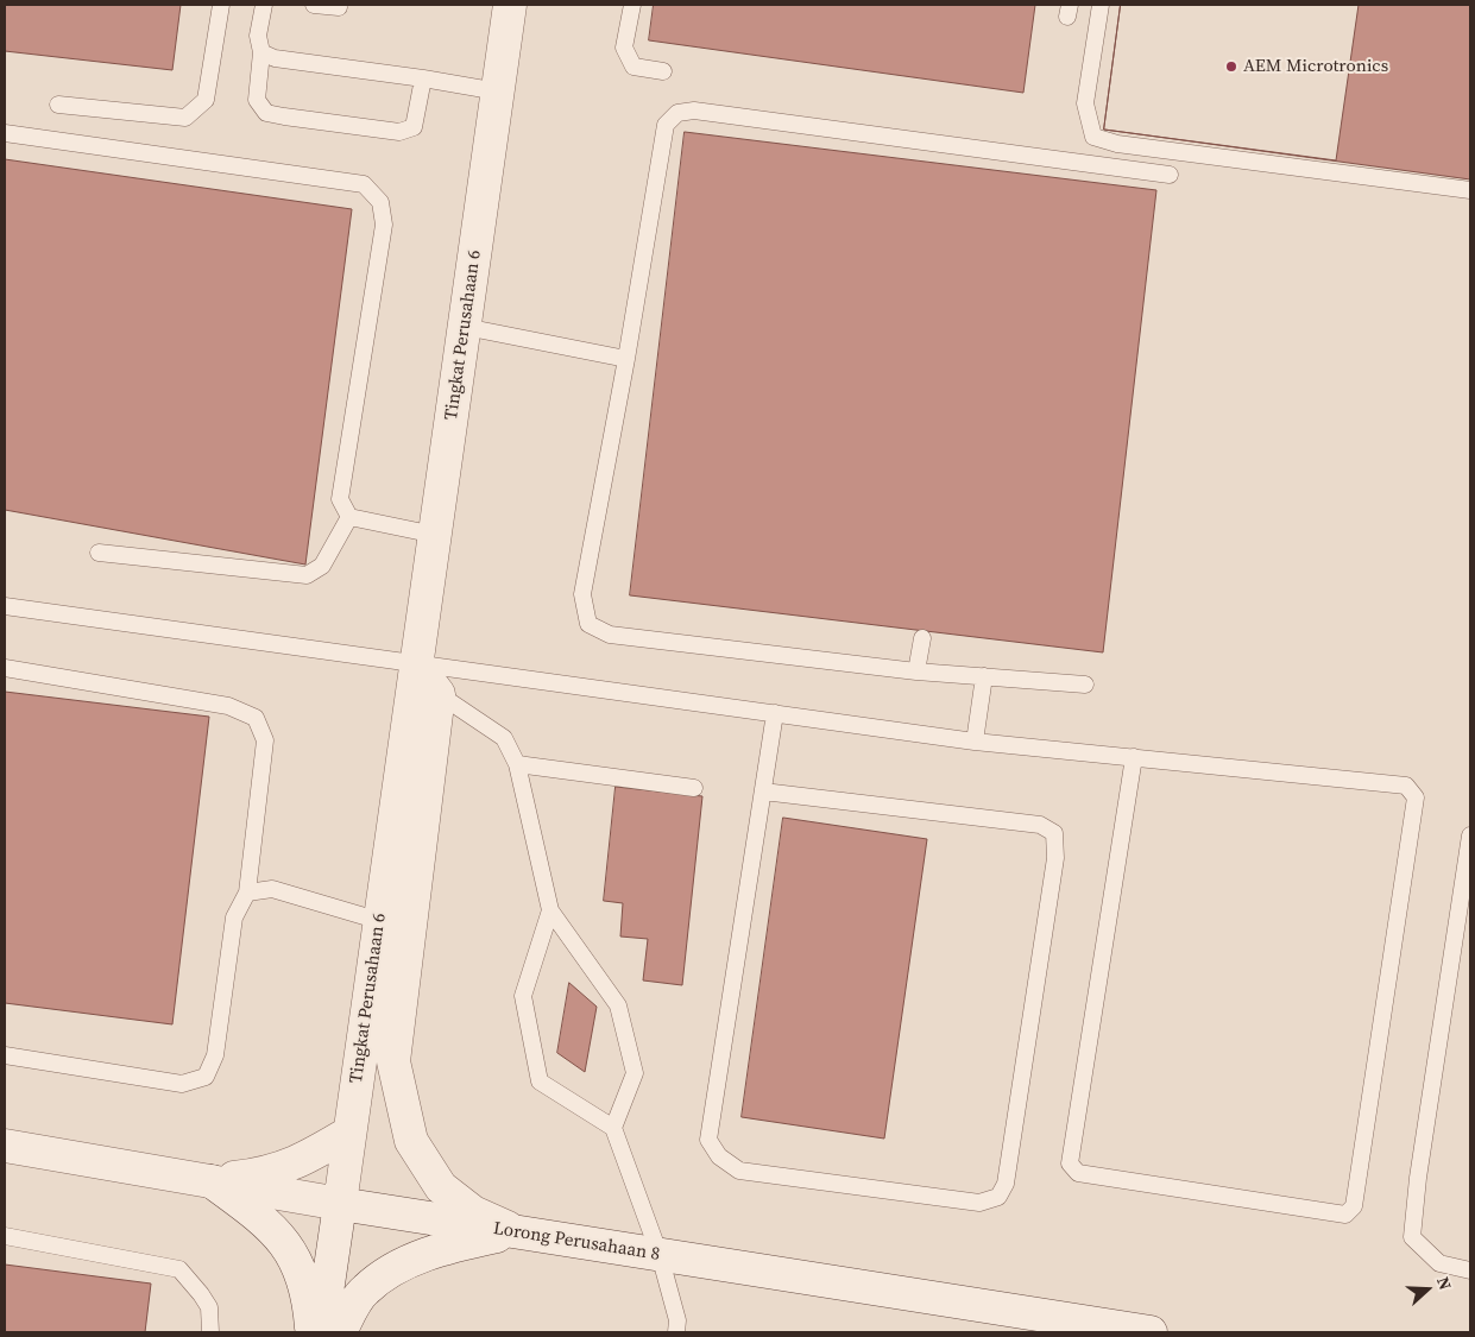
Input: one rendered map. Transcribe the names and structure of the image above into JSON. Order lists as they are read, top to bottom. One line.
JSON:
{"streets":{"street":["Tingkat Perusahaan 6","Lorong Perusahaan 8"]},"crossings":[["Tingkat Perusahaan 6","Lorong Perusahaan 8"]],"places":["AEM Microtronics"],"north":"right"}
